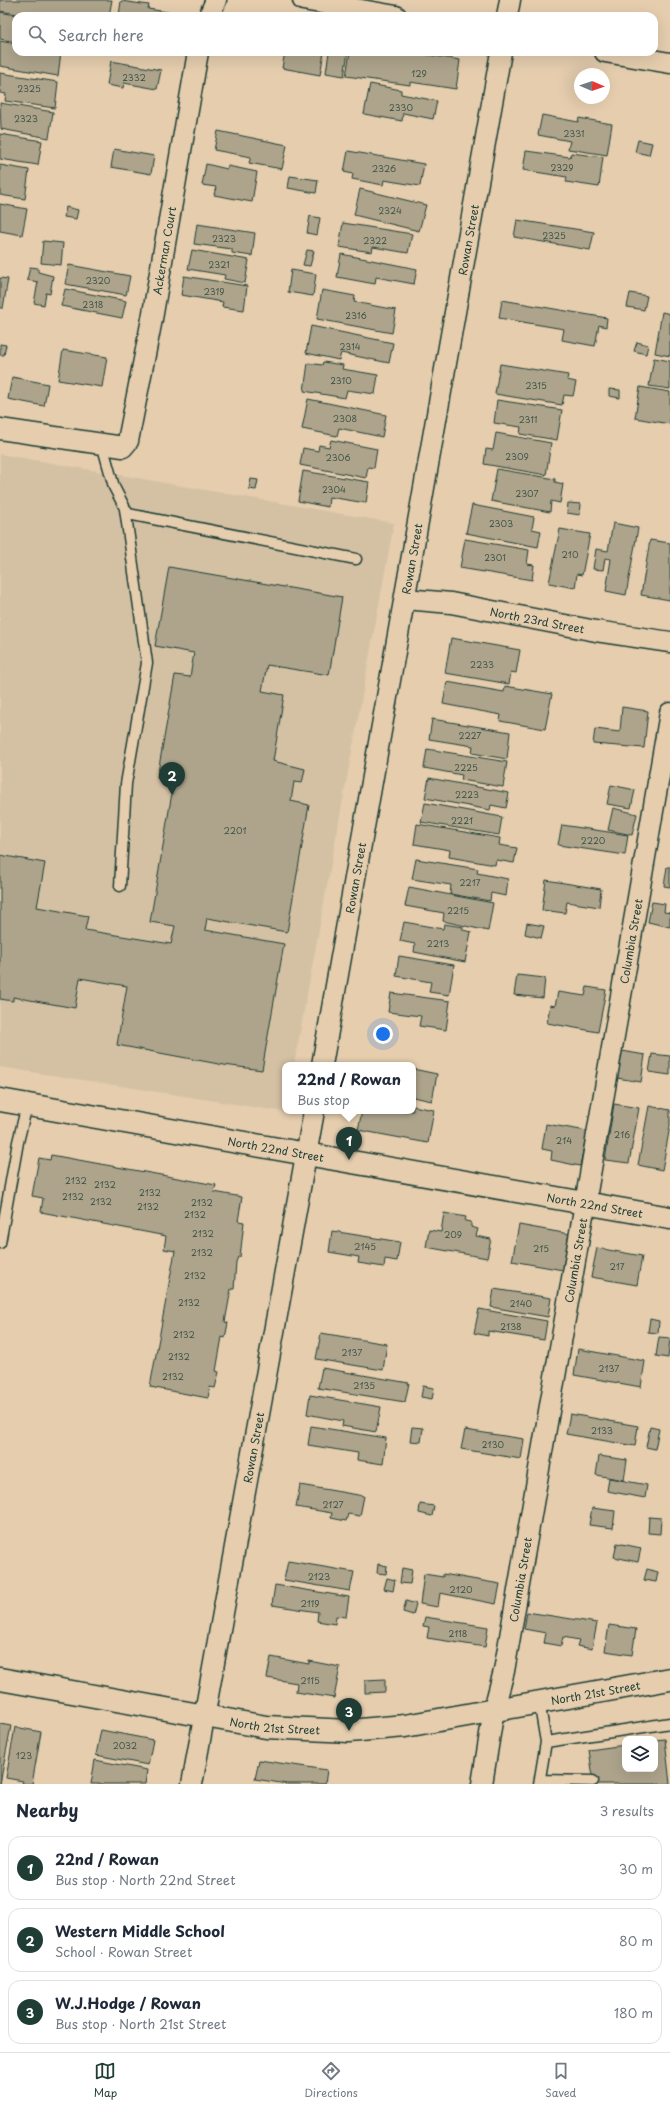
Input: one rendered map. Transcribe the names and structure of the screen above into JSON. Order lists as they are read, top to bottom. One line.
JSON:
{"streets":{"main road":["North 22nd Street","North 21st Street"],"street":["Rowan Street","Ackerman Court","North 23rd Street","Columbia Street"]},"crossings":[["Rowan Street","North 23rd Street"],["Rowan Street","North 22nd Street"],["Rowan Street","North 21st Street"],["Columbia Street","North 22nd Street"],["Columbia Street","North 21st Street"]],"house_numbers":["129","2332","2325","2330","2323","2331","2329","2326","2324","2325","2323","2322","2321","2320","2319","2318","2316","2314","2310","2315","2308","2311","2309","2306","2304","2307","2303","210","2301","2233","2227","2225","2223","2221","2201","2220","2217","2215","2213","216","214","2132","2132","2132","2132","2132","2132","2132","2132","2132","209","2145","215","2132","217","2132","2132","2140","2138","2132","2137","2132","2137","2132","2135","2133","2130","2127","2123","2120","2119","2118","2115","2032","123"],"north":"right","page":{"search":"Search here","pins":["2","1","3"],"popup":["22nd / Rowan","Bus stop"],"heading":["Nearby","3 results"],"list":[{"mark":"1","name":"22nd / Rowan","note":"Bus stop · North 22nd Street","value":"30 m"},{"mark":"2","name":"Western Middle School","note":"School · Rowan Street","value":"80 m"},{"mark":"3","name":"W.J.Hodge / Rowan","note":"Bus stop · North 21st Street","value":"180 m"}],"nav":["Map","Directions","Saved"]}}
